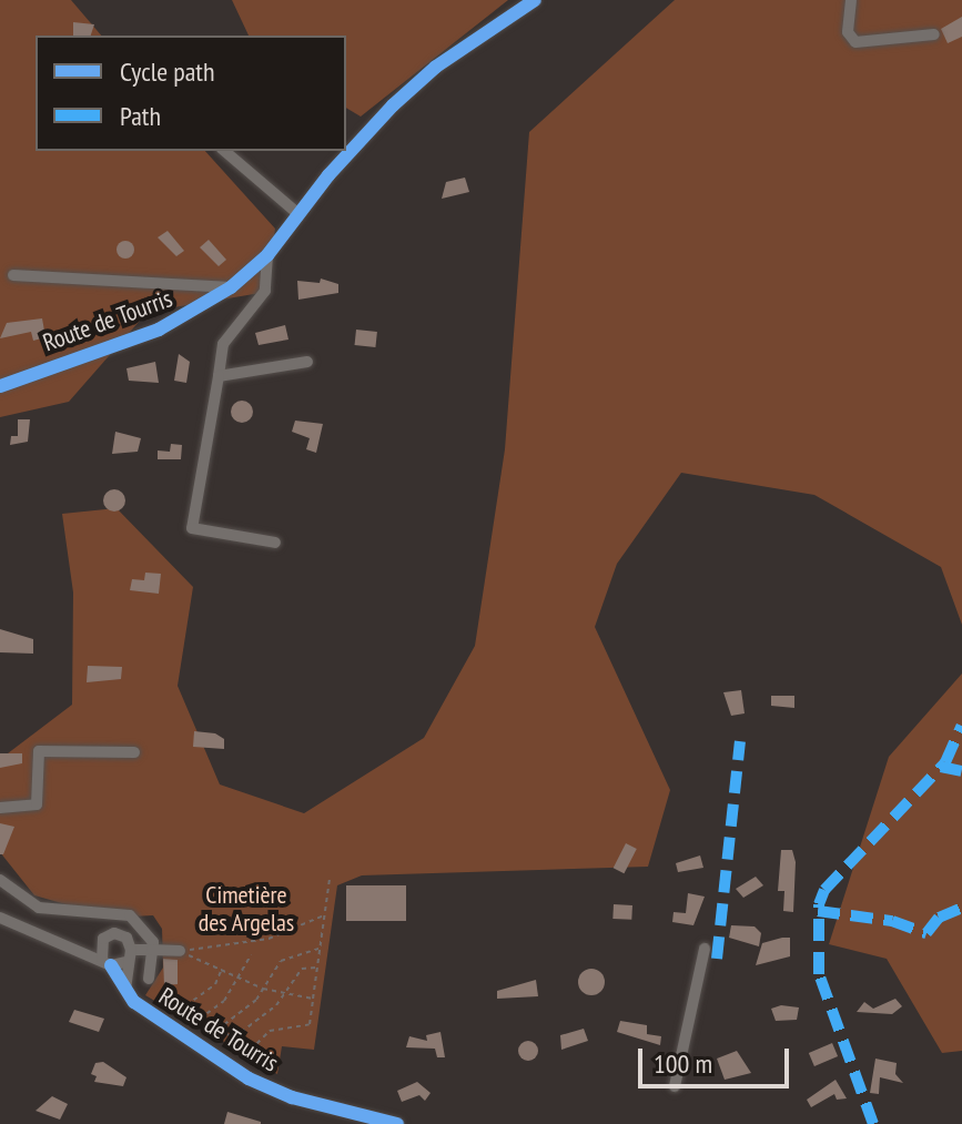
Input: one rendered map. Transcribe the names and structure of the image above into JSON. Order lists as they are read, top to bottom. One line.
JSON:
{"streets":{"street":["Route de Tourris"]},"parks":["Cimetière des Argelas"],"legend":["Cycle path","Path"],"scale_bar":"100 m"}
